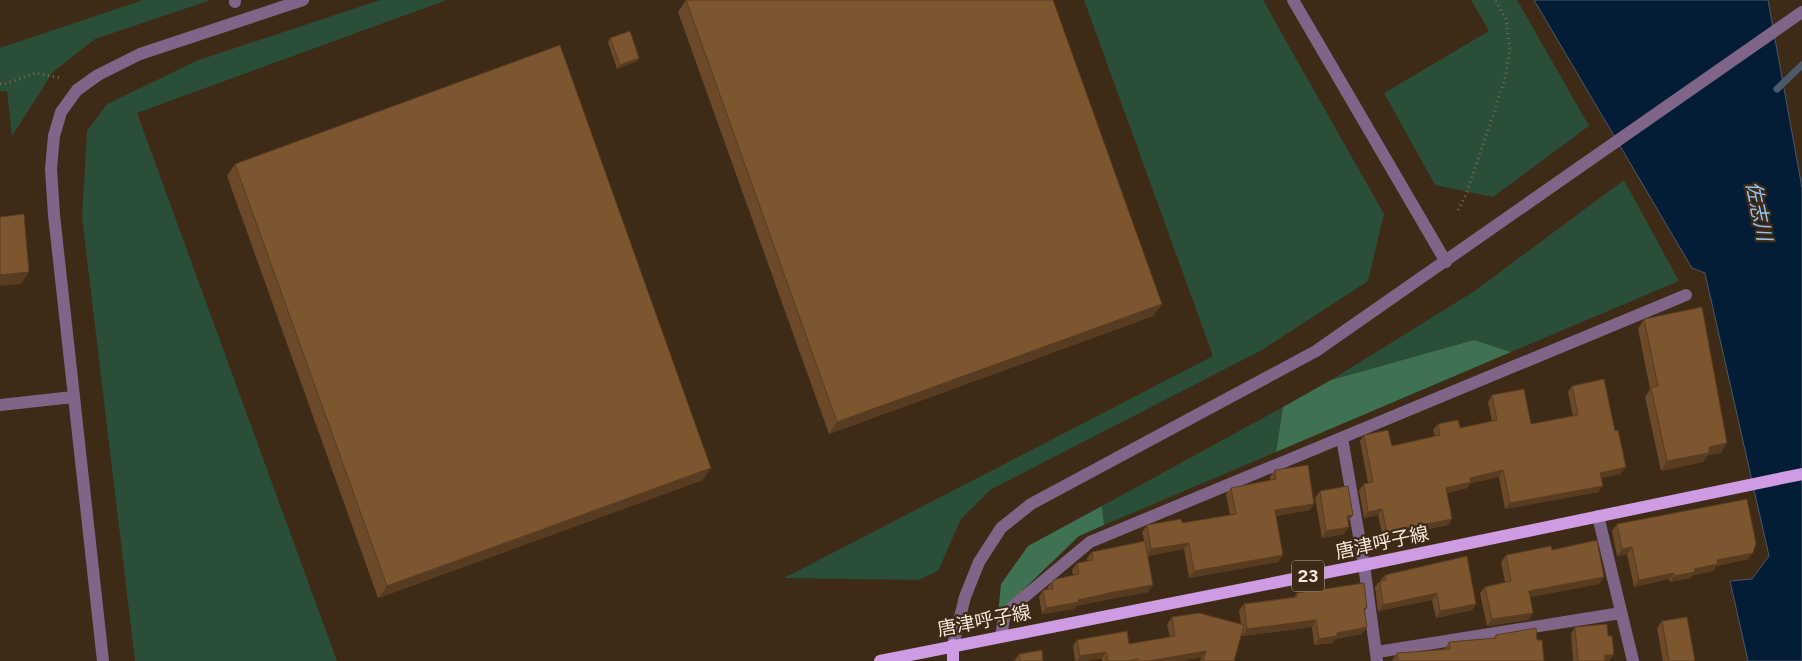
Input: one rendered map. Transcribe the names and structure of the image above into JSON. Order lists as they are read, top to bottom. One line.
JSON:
{"streets":{"main road":["唐津呼子線","23"]},"water":["佐志川"]}
